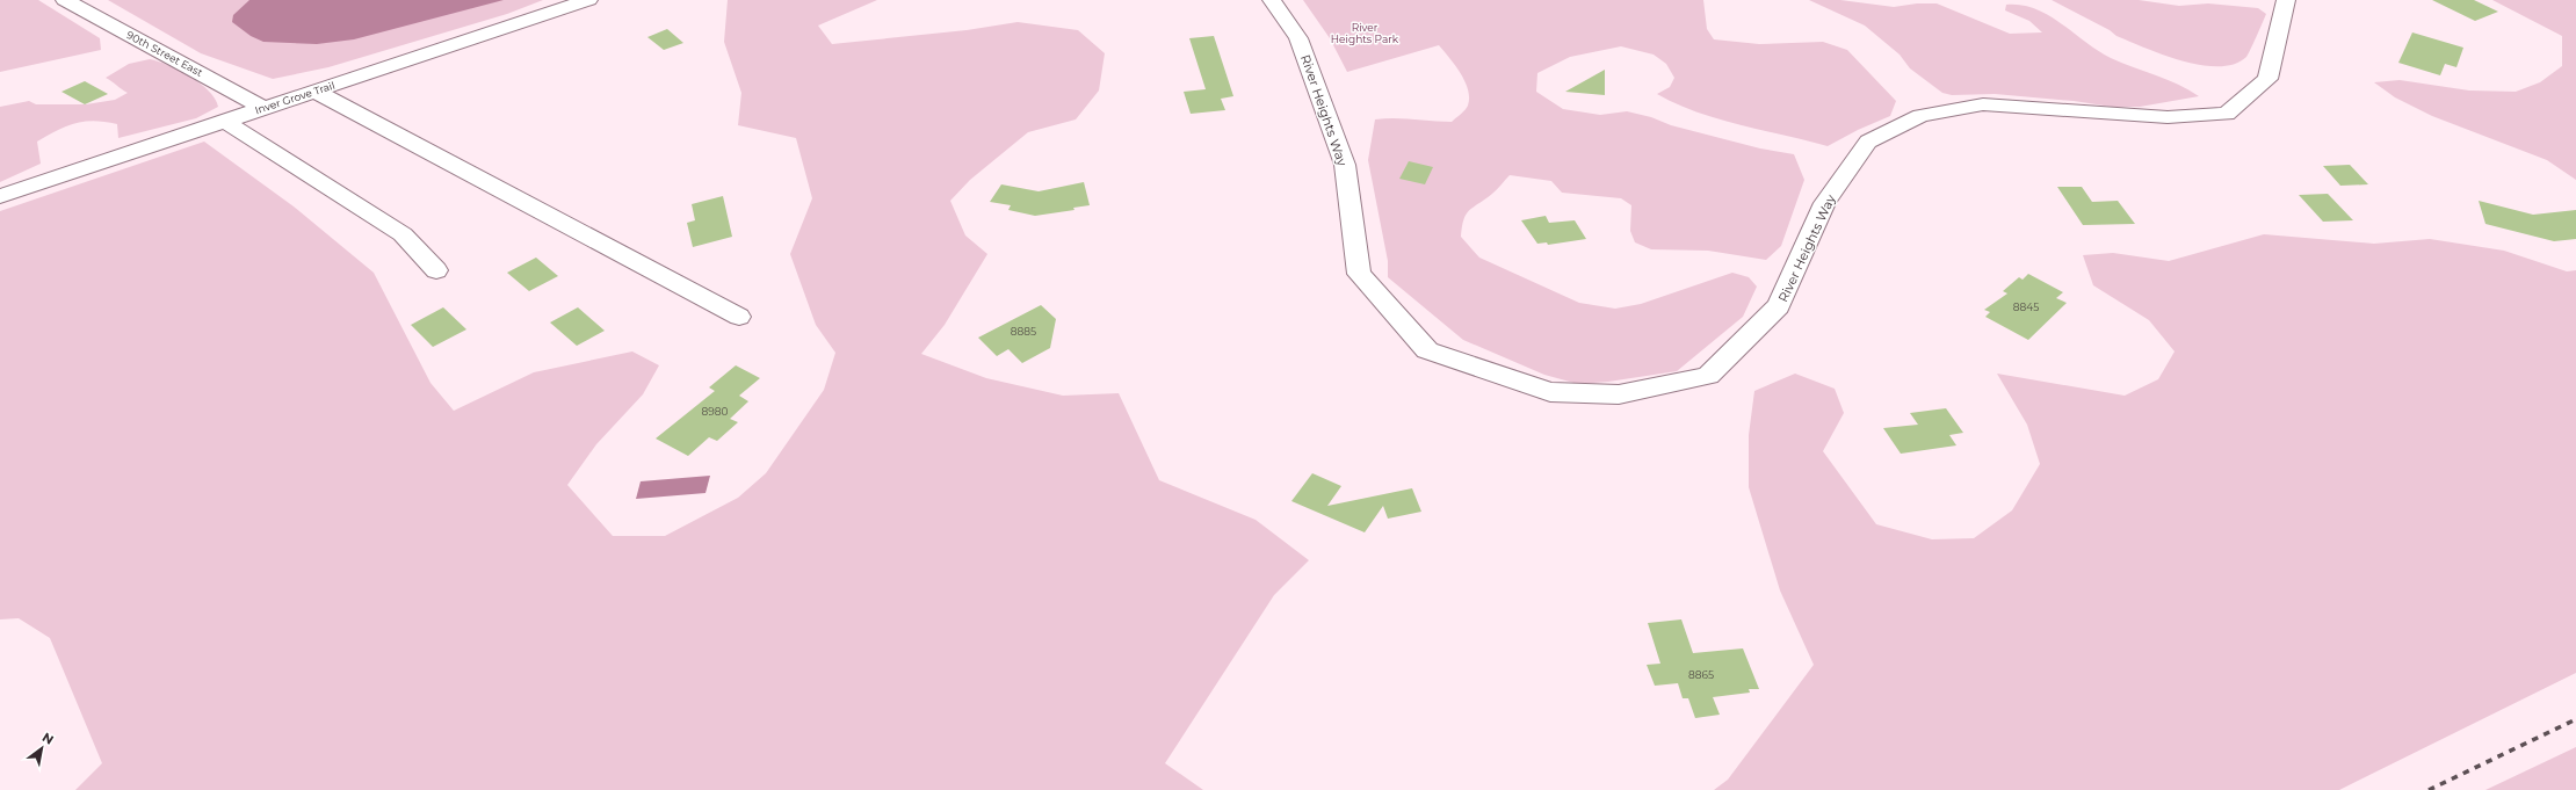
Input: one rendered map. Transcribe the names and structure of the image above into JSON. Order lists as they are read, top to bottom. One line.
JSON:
{"streets":{"street":["90th Street East","Inver Grove Trail","River Heights Way"]},"crossings":[["90th Street East","Inver Grove Trail"]],"parks":["River Heights Park"],"house_numbers":["8845","8885","8980","8865"],"north":"top right"}
